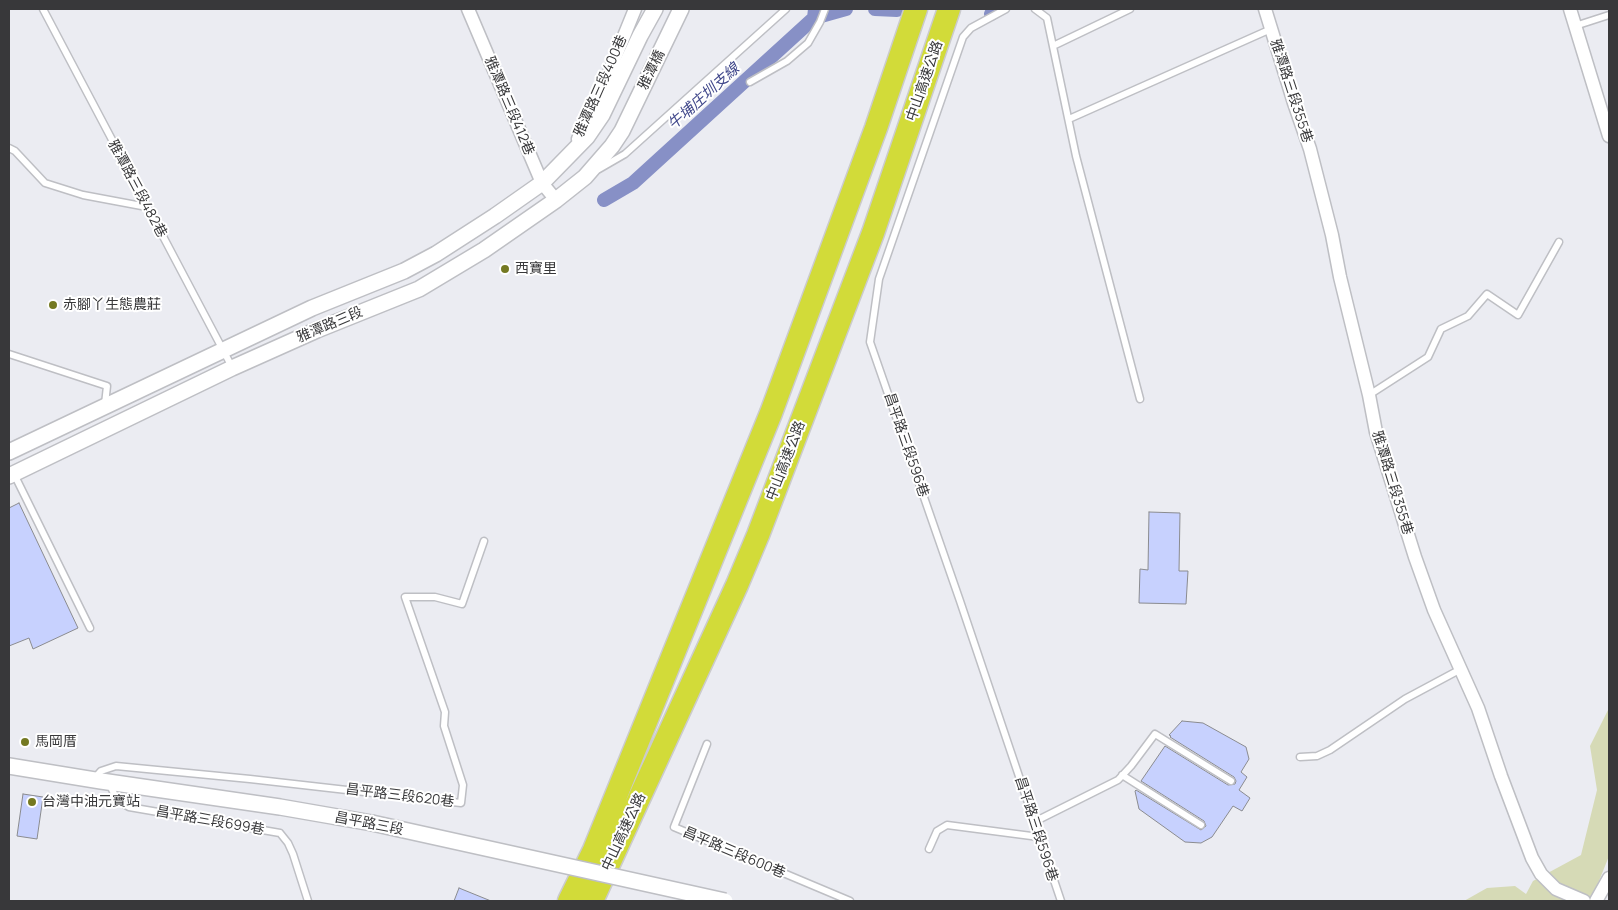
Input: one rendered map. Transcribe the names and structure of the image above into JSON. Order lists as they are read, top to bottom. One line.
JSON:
{"streets":{"highway":["中山高速公路"],"street":["雅潭橋","雅潭路三段400巷","雅潭路三段355巷","雅潭路三段412巷","雅潭路三段","昌平路三段"],"lane":["雅潭路三段482巷","昌平路三段596巷","昌平路三段620巷","昌平路三段699巷","昌平路三段600巷"]},"crossings":[["雅潭橋","雅潭路三段"],["雅潭路三段400巷","雅潭路三段412巷"],["雅潭路三段400巷","雅潭路三段"],["雅潭路三段412巷","雅潭路三段"],["雅潭路三段482巷","雅潭路三段"],["昌平路三段620巷","昌平路三段699巷"],["昌平路三段620巷","昌平路三段"],["昌平路三段699巷","昌平路三段"]],"water":["牛埔庄圳支線"],"places":["西寶里","赤腳丫生態農莊","馬岡厝","台灣中油元寶站"]}
